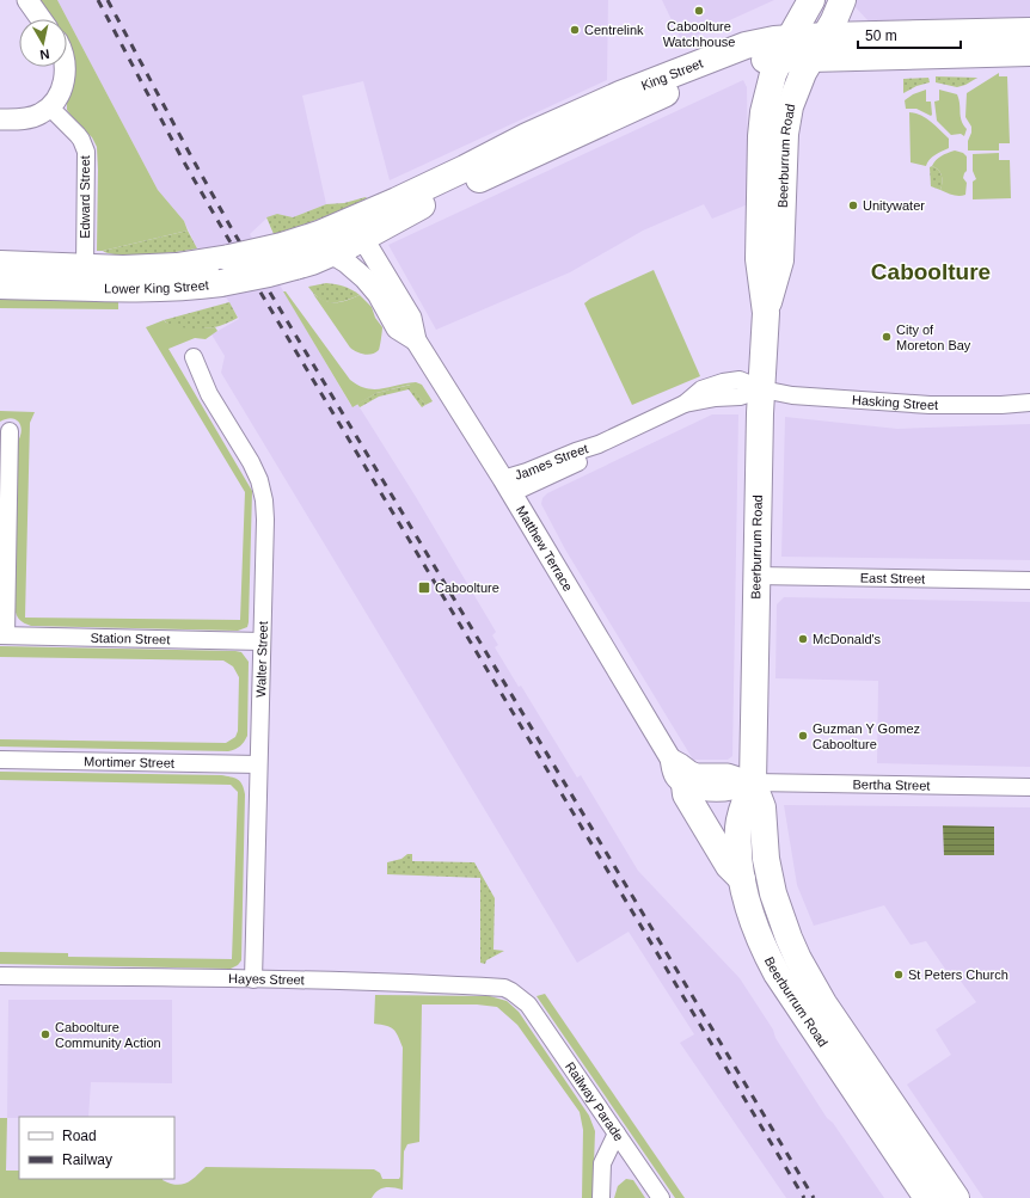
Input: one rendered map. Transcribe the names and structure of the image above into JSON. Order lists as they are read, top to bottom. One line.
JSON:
{"streets":{"main road":["King Street","Beerburrum Road","Lower King Street"],"street":["Edward Street","Hasking Street","James Street","Matthew Terrace","East Street","Station Street","Walter Street","Mortimer Street","Bertha Street","Hayes Street","Railway Parade"]},"crossings":[["King Street","Beerburrum Road"],["King Street","Lower King Street"],["King Street","Matthew Terrace"],["Beerburrum Road","Hasking Street"],["Beerburrum Road","James Street"],["Beerburrum Road","Matthew Terrace"],["Beerburrum Road","East Street"],["Beerburrum Road","Bertha Street"],["Edward Street","Lower King Street"],["Lower King Street","Matthew Terrace"],["Hasking Street","James Street"],["James Street","Matthew Terrace"],["Matthew Terrace","Bertha Street"],["Station Street","Walter Street"],["Walter Street","Mortimer Street"],["Walter Street","Hayes Street"],["Hayes Street","Railway Parade"]],"districts":["Caboolture"],"places":{"other":["Caboolture Watchhouse","Centrelink","Unitywater","City of Moreton Bay","McDonald's","Guzman Y Gomez Caboolture","St Peters Church","Caboolture Community Action"],"transit":["Caboolture"]},"legend":["Road","Railway"],"scale_bar":"50 m","north":"bottom"}
